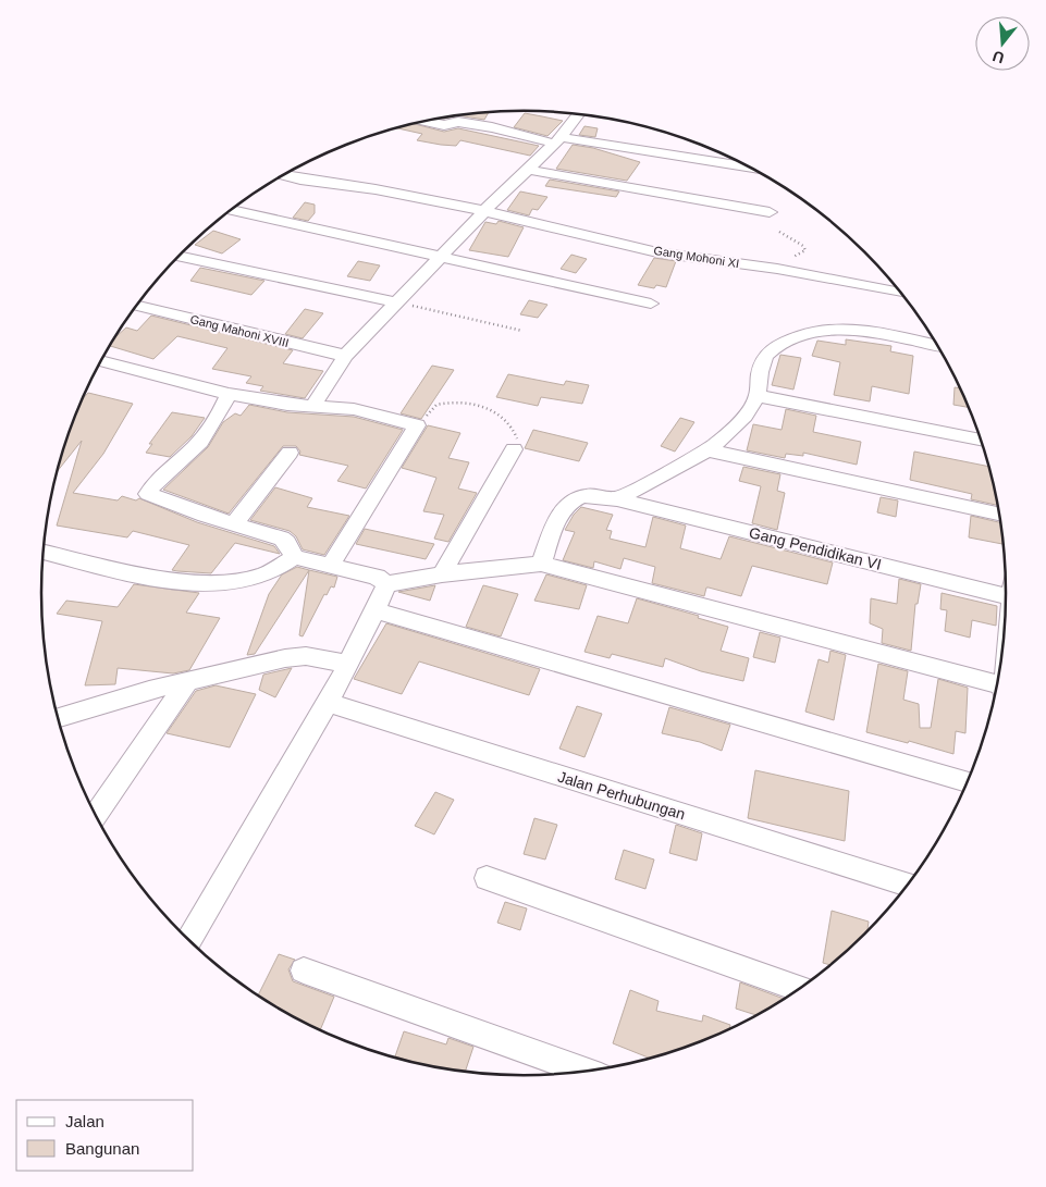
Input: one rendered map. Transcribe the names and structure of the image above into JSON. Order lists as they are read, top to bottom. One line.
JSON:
{"streets":{"street":["Gang Mohoni XI","Gang Mahoni XVIII","Gang Pendidikan VI","Jalan Perhubungan"]},"legend":["Jalan","Bangunan"],"north":"bottom"}
